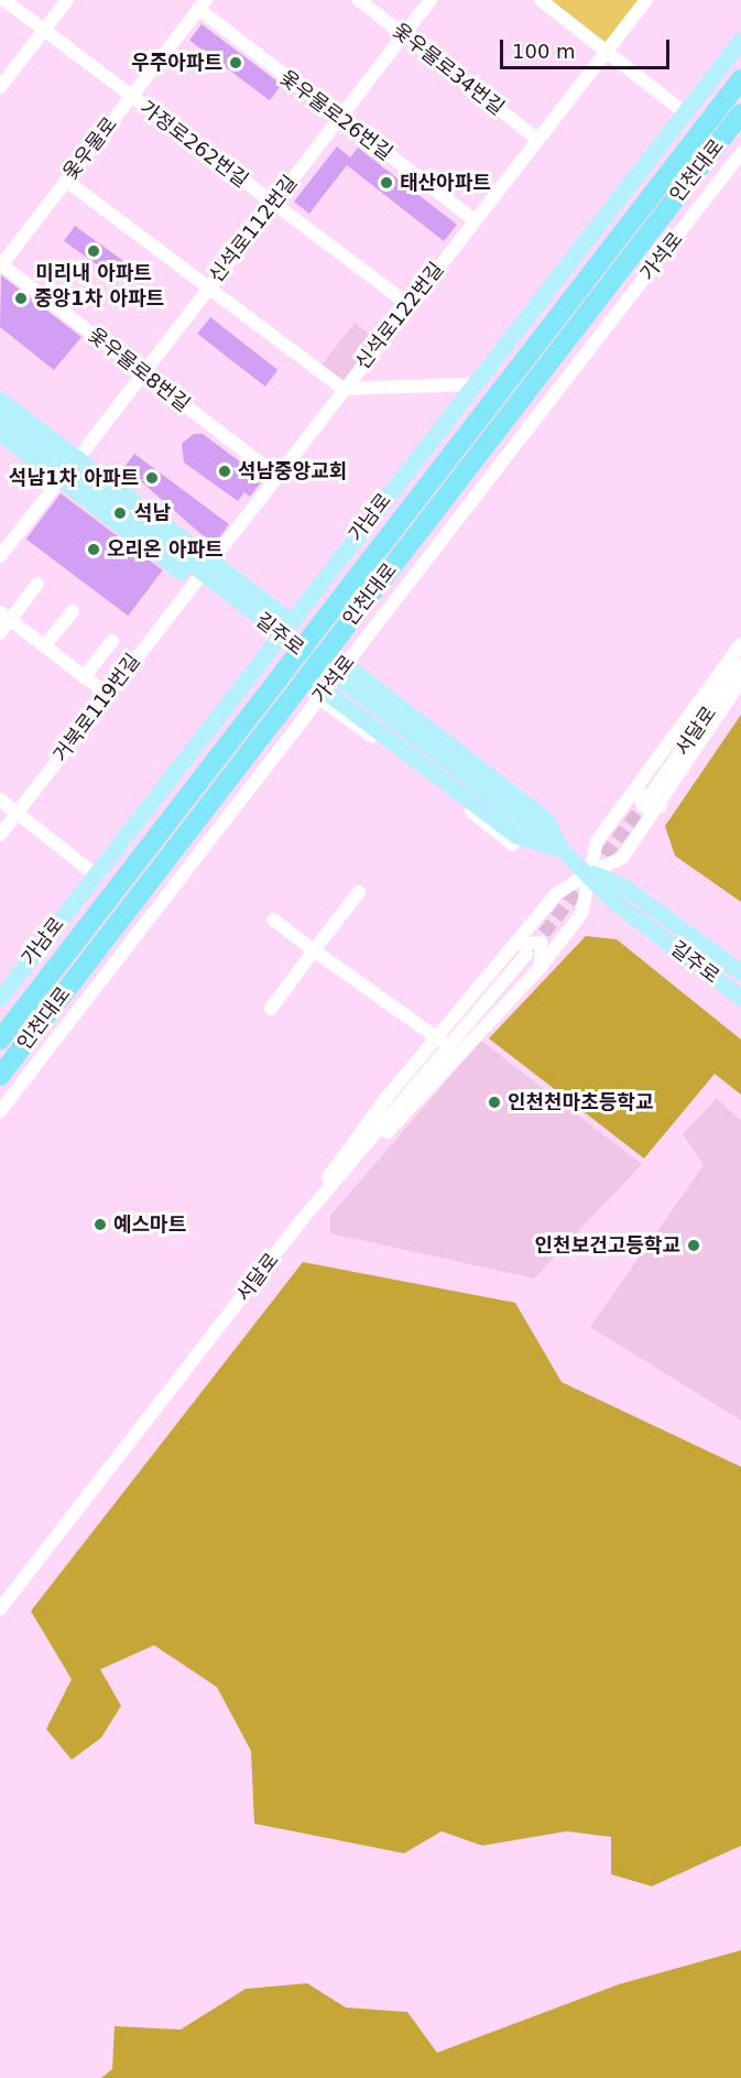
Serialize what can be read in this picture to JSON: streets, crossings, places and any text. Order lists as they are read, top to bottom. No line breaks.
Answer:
{"streets":{"highway":["인천대로"],"main road":["가남로","길주로"],"street":["옻우물로34번길","옻우물로26번길","가정로262번길","옻우물로","신석로112번길","가석로","신석로122번길","옻우물로8번길","거북로119번길","서달로"]},"crossings":[["옻우물로34번길","신석로112번길"],["옻우물로34번길","신석로122번길"],["옻우물로26번길","옻우물로"],["옻우물로26번길","신석로112번길"],["옻우물로26번길","신석로122번길"],["가정로262번길","옻우물로"],["가정로262번길","신석로112번길"],["가정로262번길","신석로122번길"],["옻우물로","옻우물로8번길"],["신석로112번길","옻우물로8번길"],["가석로","길주로"],["신석로122번길","옻우물로8번길"],["신석로122번길","거북로119번길"]],"places":["우주아파트","태산아파트","미리내 아파트","중앙1차 아파트","석남중앙교회","석남1차 아파트","석남","오리온 아파트","인천천마초등학교","예스마트","인천보건고등학교"],"scale_bar":"100 m"}
